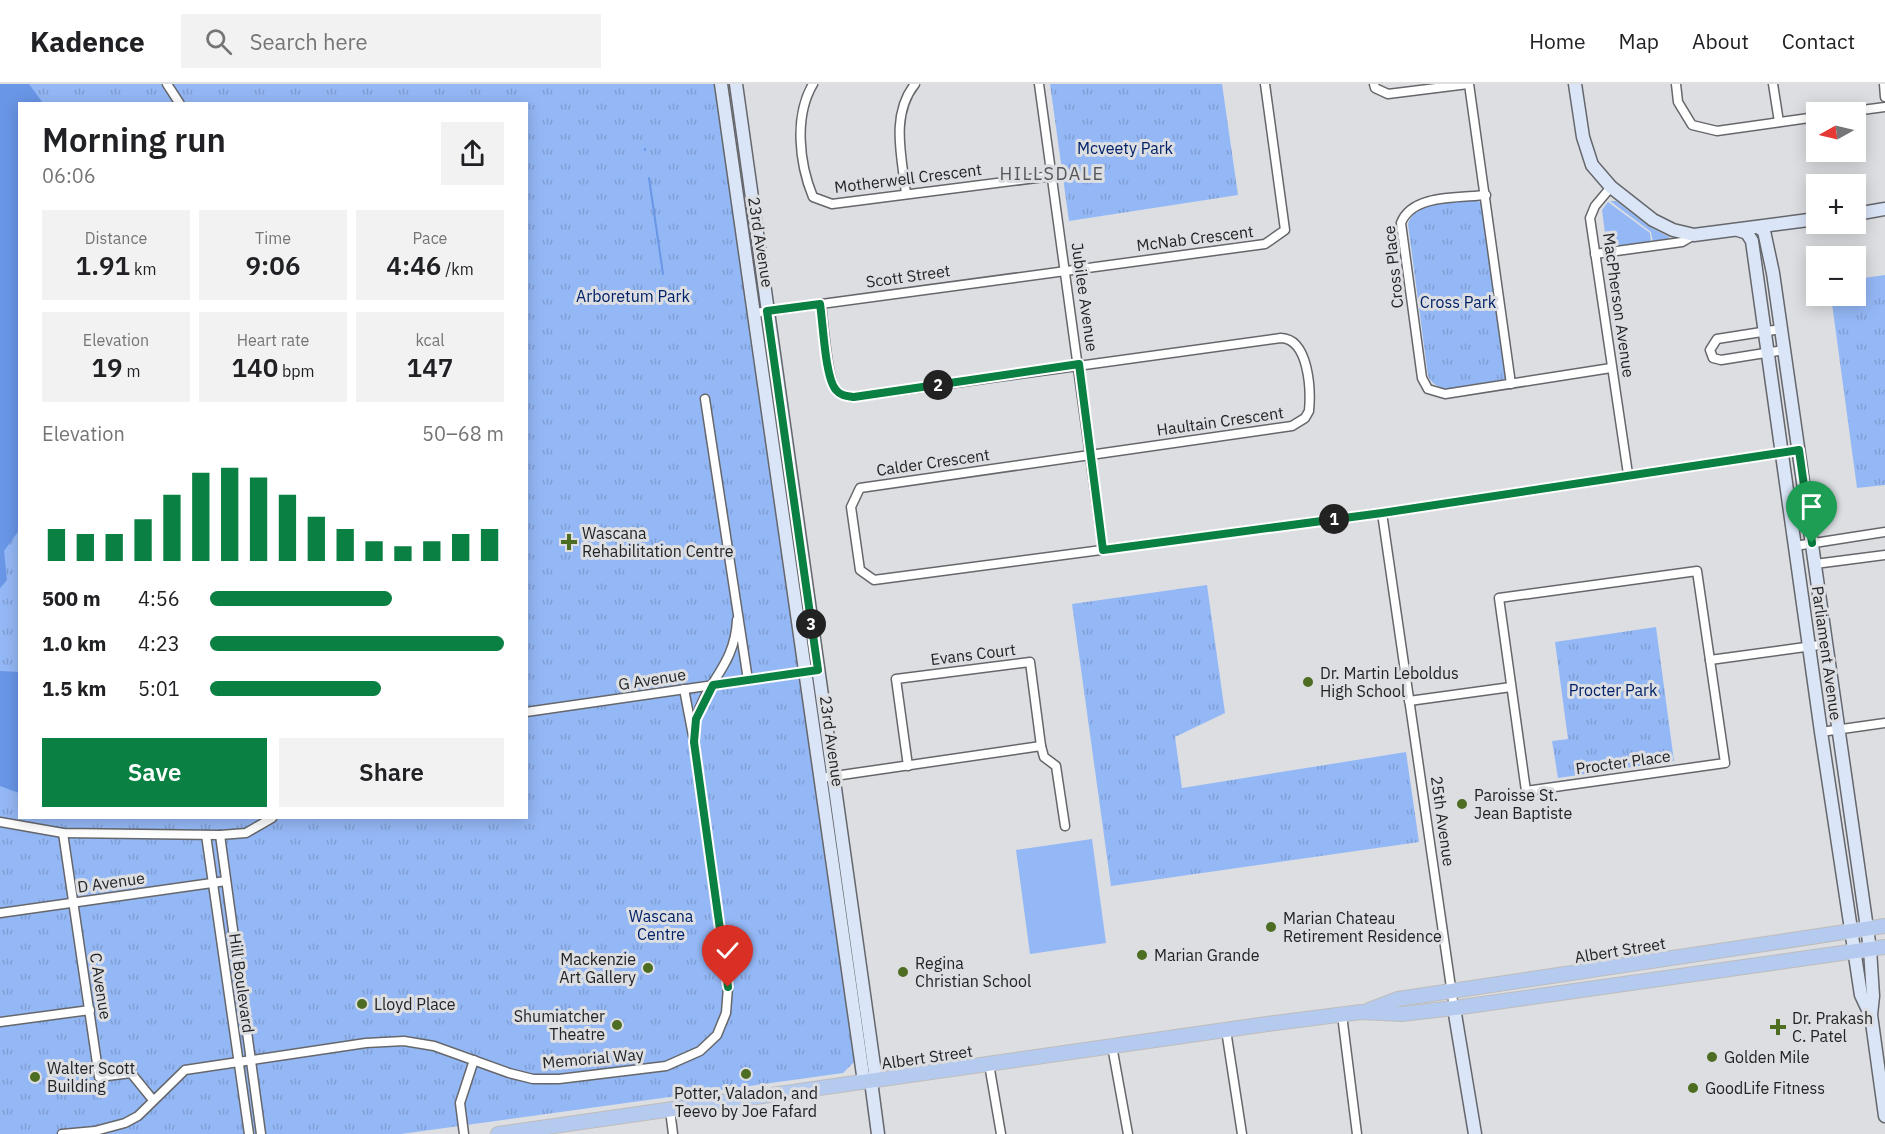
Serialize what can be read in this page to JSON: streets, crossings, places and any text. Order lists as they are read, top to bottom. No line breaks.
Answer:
{"streets":{"main road":["Albert Street"],"street":["Motherwell Crescent","McNab Crescent","23rd Avenue","Cross Place","Scott Street","Jubilee Avenue","MacPherson Avenue","Haultain Crescent","Calder Crescent","Parliament Avenue","Evans Court","G Avenue","Procter Place","25th Avenue","D Avenue","Hill Boulevard","C Avenue","Memorial Way"]},"crossings":[["Motherwell Crescent","Jubilee Avenue"],["McNab Crescent","Scott Street"],["McNab Crescent","Jubilee Avenue"],["23rd Avenue","Scott Street"],["23rd Avenue","G Avenue"],["23rd Avenue","Albert Street"],["Cross Place","MacPherson Avenue"],["Scott Street","Jubilee Avenue"],["Jubilee Avenue","Haultain Crescent"],["Jubilee Avenue","Calder Crescent"],["Haultain Crescent","Calder Crescent"],["Parliament Avenue","Albert Street"],["G Avenue","Memorial Way"],["25th Avenue","Albert Street"],["D Avenue","Hill Boulevard"],["D Avenue","C Avenue"],["Hill Boulevard","Memorial Way"],["C Avenue","Memorial Way"]],"districts":["HILLSDALE"],"parks":["Mcveety Park","Arboretum Park","Cross Park","Procter Park","Wascana Centre"],"places":{"health":["Wascana Rehabilitation Centre","Dr. Prakash C. Patel"],"other":["Dr. Martin Leboldus High School","Paroisse St. Jean Baptiste","Marian Chateau Retirement Residence","Marian Grande","Mackenzie Art Gallery","Regina Christian School","Lloyd Place","Shumiatcher Theatre","Golden Mile","Potter, Valadon, and Teevo by Joe Fafard","Walter Scott Building","GoodLife Fitness"]},"north":"left","page":{"header":"Kadence","search":"Search here","nav":["Home","Map","About","Contact"],"map_buttons":["+","−"],"heading":["Morning run","06:06"],"stats":[["Distance","1.91 km"],["Time","9:06"],["Pace","4:46 /km"],["Elevation","19 m"],["Heart rate","140 bpm"],["kcal","147"]],"pins":["2","1","3"],"chart":["Elevation","50–68 m"],"list":[{"name":"500 m","note":"4:56"},{"name":"1.0 km","note":"4:23"},{"name":"1.5 km","note":"5:01"}],"buttons":["Save","Share"]}}
